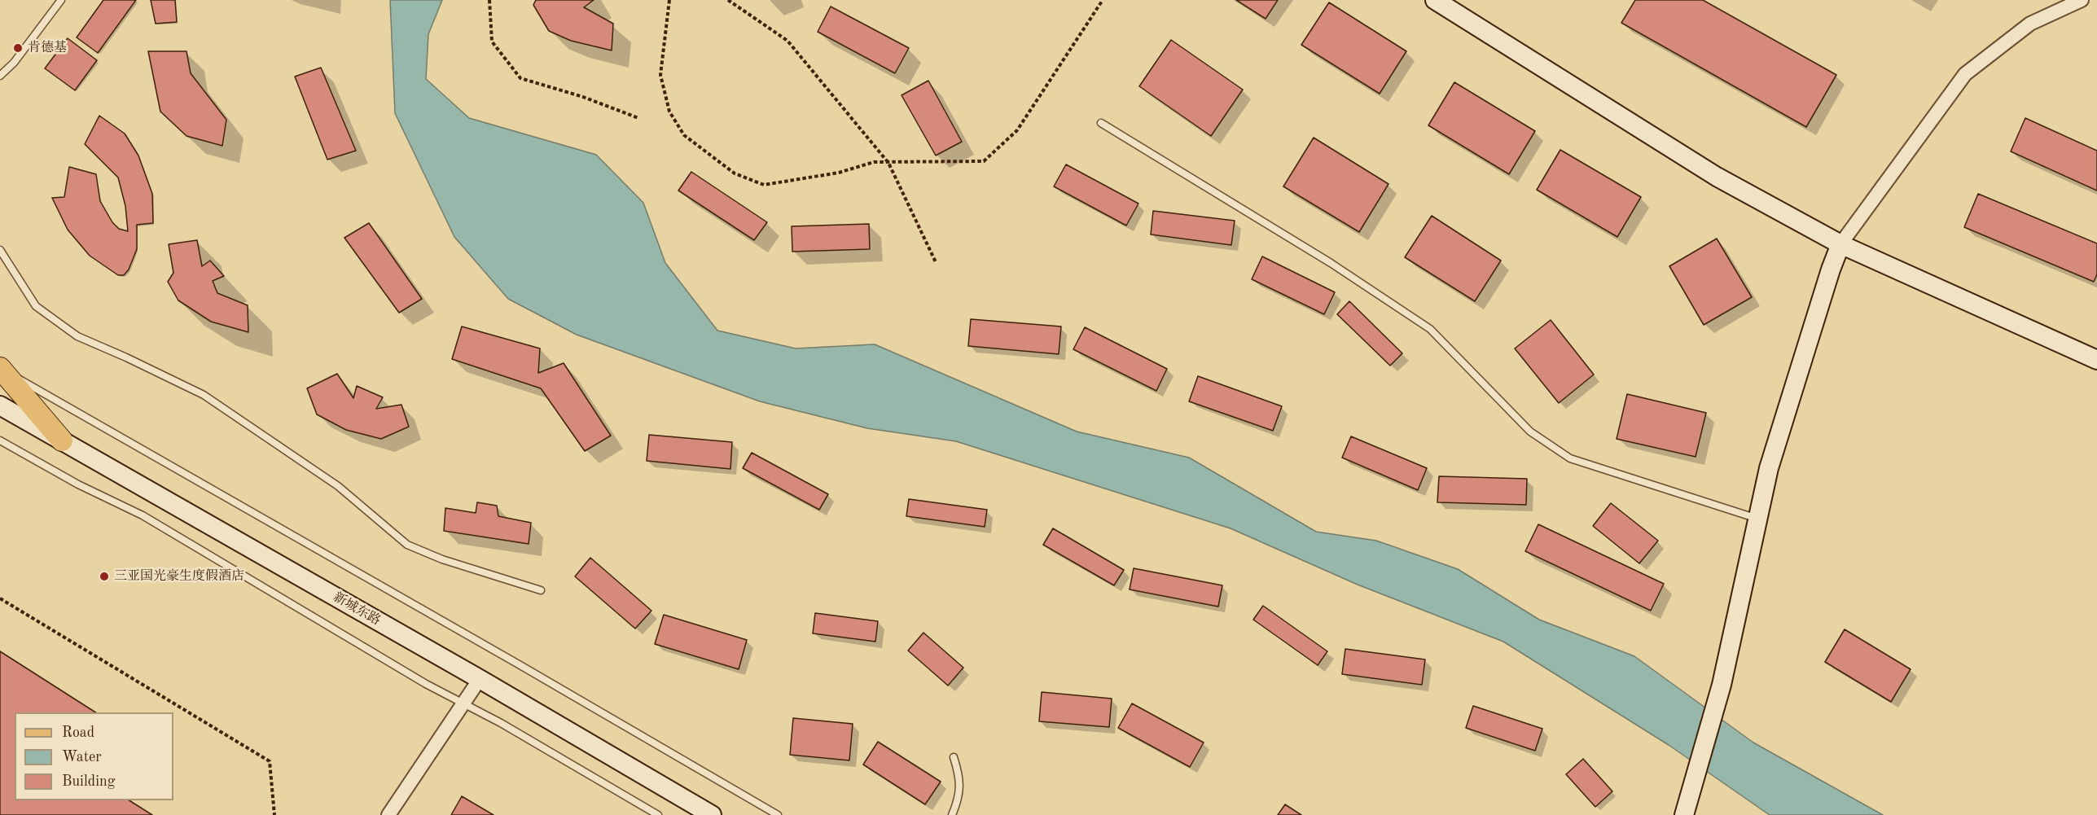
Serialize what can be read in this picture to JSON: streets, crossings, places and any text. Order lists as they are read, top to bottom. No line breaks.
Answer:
{"streets":{"street":["新城东路"]},"places":["肯德基","三亚国光豪生度假酒店"],"legend":["Road","Water","Building"]}
